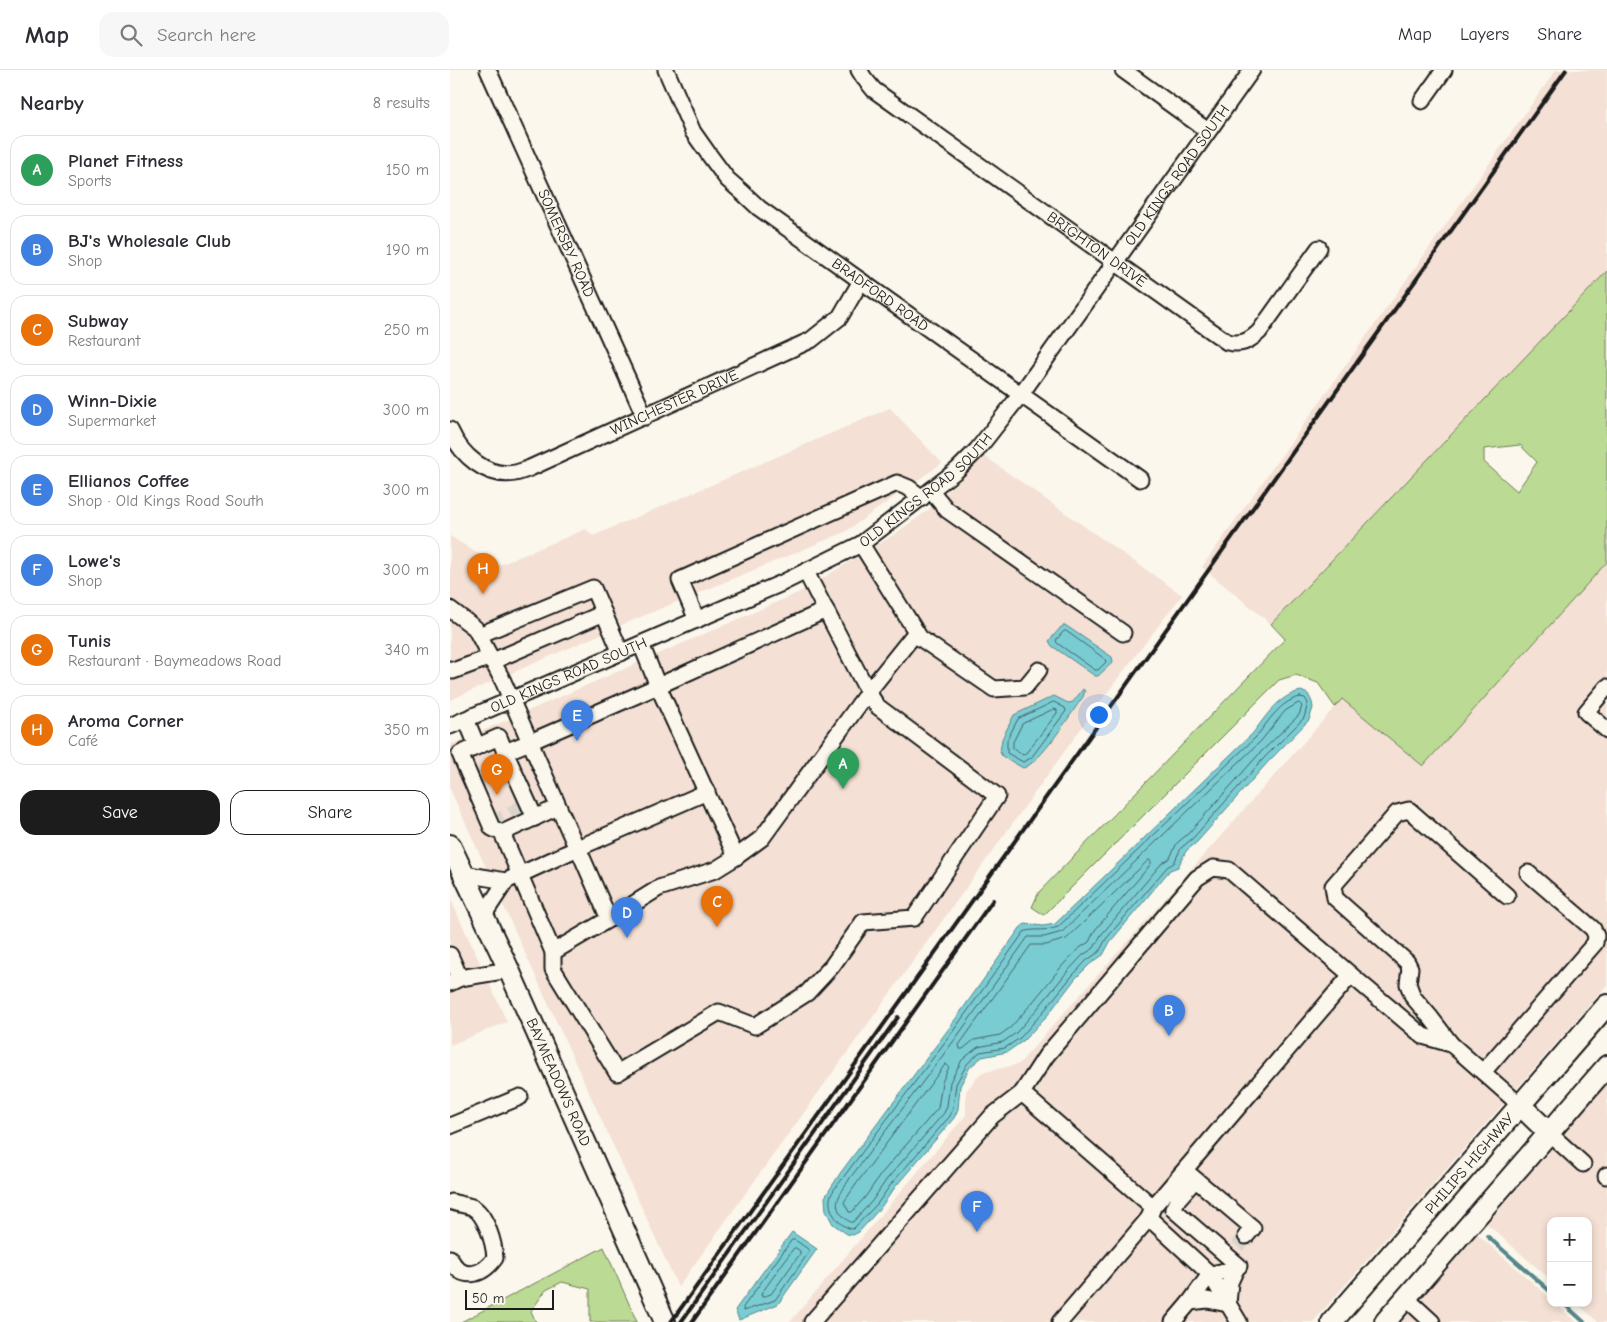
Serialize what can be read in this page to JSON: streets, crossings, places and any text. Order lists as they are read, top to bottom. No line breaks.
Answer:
{"streets":{"main road":["BAYMEADOWS ROAD","PHILIPS HIGHWAY"],"street":["OLD KINGS ROAD SOUTH","SOMERSBY ROAD","BRIGHTON DRIVE","BRADFORD ROAD","WINCHESTER DRIVE"]},"crossings":[["OLD KINGS ROAD SOUTH","BRIGHTON DRIVE"],["OLD KINGS ROAD SOUTH","BRADFORD ROAD"],["SOMERSBY ROAD","WINCHESTER DRIVE"],["BRADFORD ROAD","WINCHESTER DRIVE"]],"scale_bar":"50 m","page":{"header":"Map","search":"Search here","nav":["Map","Layers","Share"],"heading":["Nearby","8 results"],"list":[{"mark":"A","name":"Planet Fitness","note":"Sports","value":"150 m"},{"mark":"B","name":"BJ's Wholesale Club","note":"Shop","value":"190 m"},{"mark":"C","name":"Subway","note":"Restaurant","value":"250 m"},{"mark":"D","name":"Winn-Dixie","note":"Supermarket","value":"300 m"},{"mark":"E","name":"Ellianos Coffee","note":"Shop · Old Kings Road South","value":"300 m"},{"mark":"F","name":"Lowe's","note":"Shop","value":"300 m"},{"mark":"G","name":"Tunis","note":"Restaurant · Baymeadows Road","value":"340 m"},{"mark":"H","name":"Aroma Corner","note":"Café","value":"350 m"}],"pins":["H","E","A","G","C","D","B","F"],"buttons":["Save","Share"],"map_buttons":["+","−"],"scale":"50 m"}}
